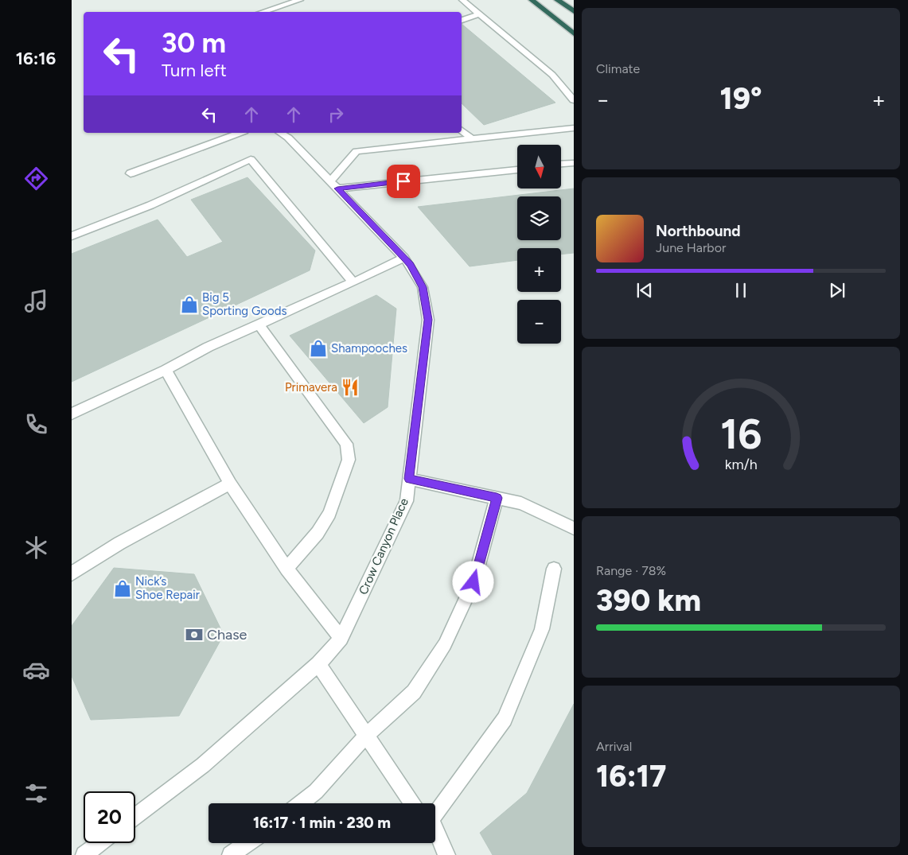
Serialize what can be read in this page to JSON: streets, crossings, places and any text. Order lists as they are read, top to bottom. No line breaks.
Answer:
{"streets":{"street":["Crow Canyon Place"]},"places":{"shop":["Big 5 Sporting Goods","Shampooches","Nick’s Shoe Repair"],"restaurant":["Primavera"],"bank":["Chase"]},"north":"bottom","page":{"tabs":"16:16","tile":["Climate",["Range · 78%","390 km"],["Arrival","16:17"]],"turn":["30 m","Turn left"],"heat":["−","19°","+"],"map_buttons":["+","−"],"song":["Northbound","June Harbor"],"limit":"20","trip":"16:17 · 1 min · 230 m","gauge":["16","km/h"]}}
